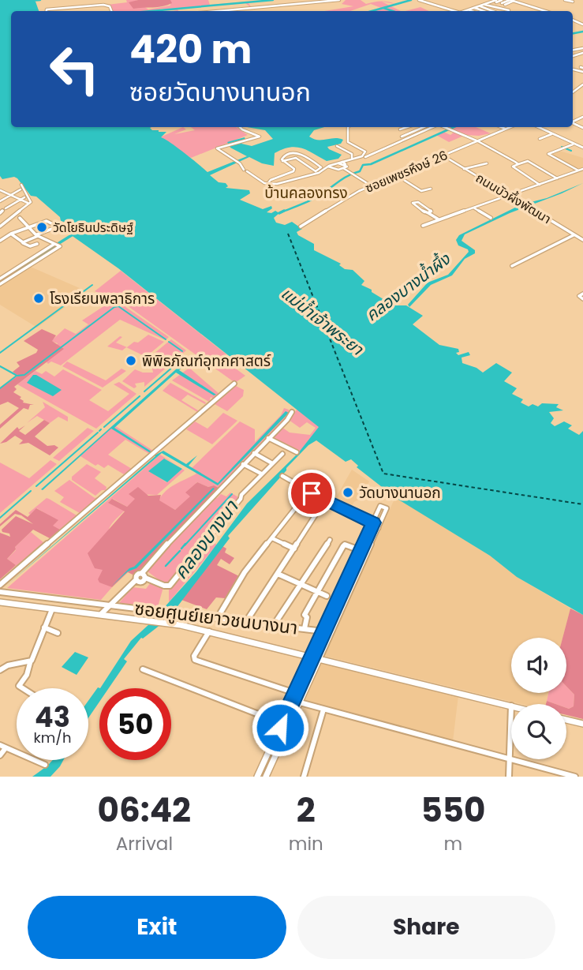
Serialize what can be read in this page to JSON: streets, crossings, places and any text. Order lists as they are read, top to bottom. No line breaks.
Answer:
{"streets":{"street":["ซอยเพชรหึงษ์ 26","ถนนบัวผึ้งพัฒนา","ซอยศูนย์เยาวชนบางนา"]},"crossings":[["ซอยเพชรหึงษ์ 26","ถนนบัวผึ้งพัฒนา"]],"districts":["บ้านคลองทรง"],"water":["คลองบางน้ำผึ้ง","แม่น้ำเจ้าพระยา","คลองบางนา"],"places":["วัดโยธินประดิษฐ์","โรงเรียนพลาธิการ","พิพิธภัณฑ์อุทกศาสตร์","วัดบางนานอก"],"page":{"turn":["420 m","ซอยวัดบางนานอก"],"speed":"43 km/h","limit":"50","eta":["06:42","Arrival","2","min","550","m"],"buttons":["Exit","Share"]}}
